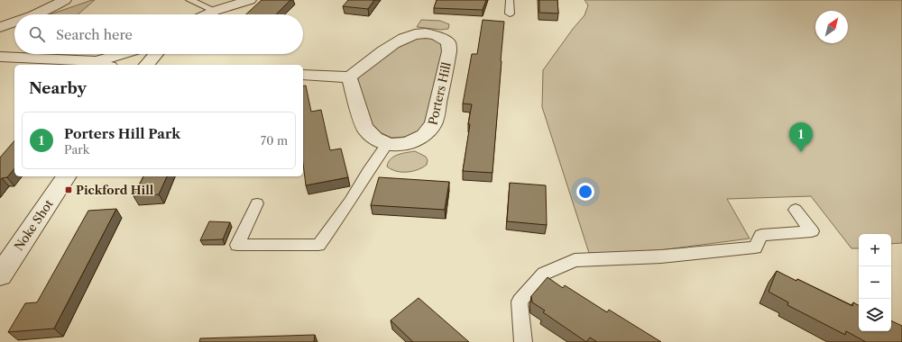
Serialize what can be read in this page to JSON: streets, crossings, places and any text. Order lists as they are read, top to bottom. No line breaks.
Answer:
{"streets":{"street":["Porters Hill","Noke Shot"]},"places":{"transit":["Pickford Hill"]},"north":"top right","page":{"search":"Search here","heading":"Nearby","list":[{"mark":"1","name":"Porters Hill Park","note":"Park","value":"70 m"}],"pins":"1","map_buttons":["+","−"]}}
